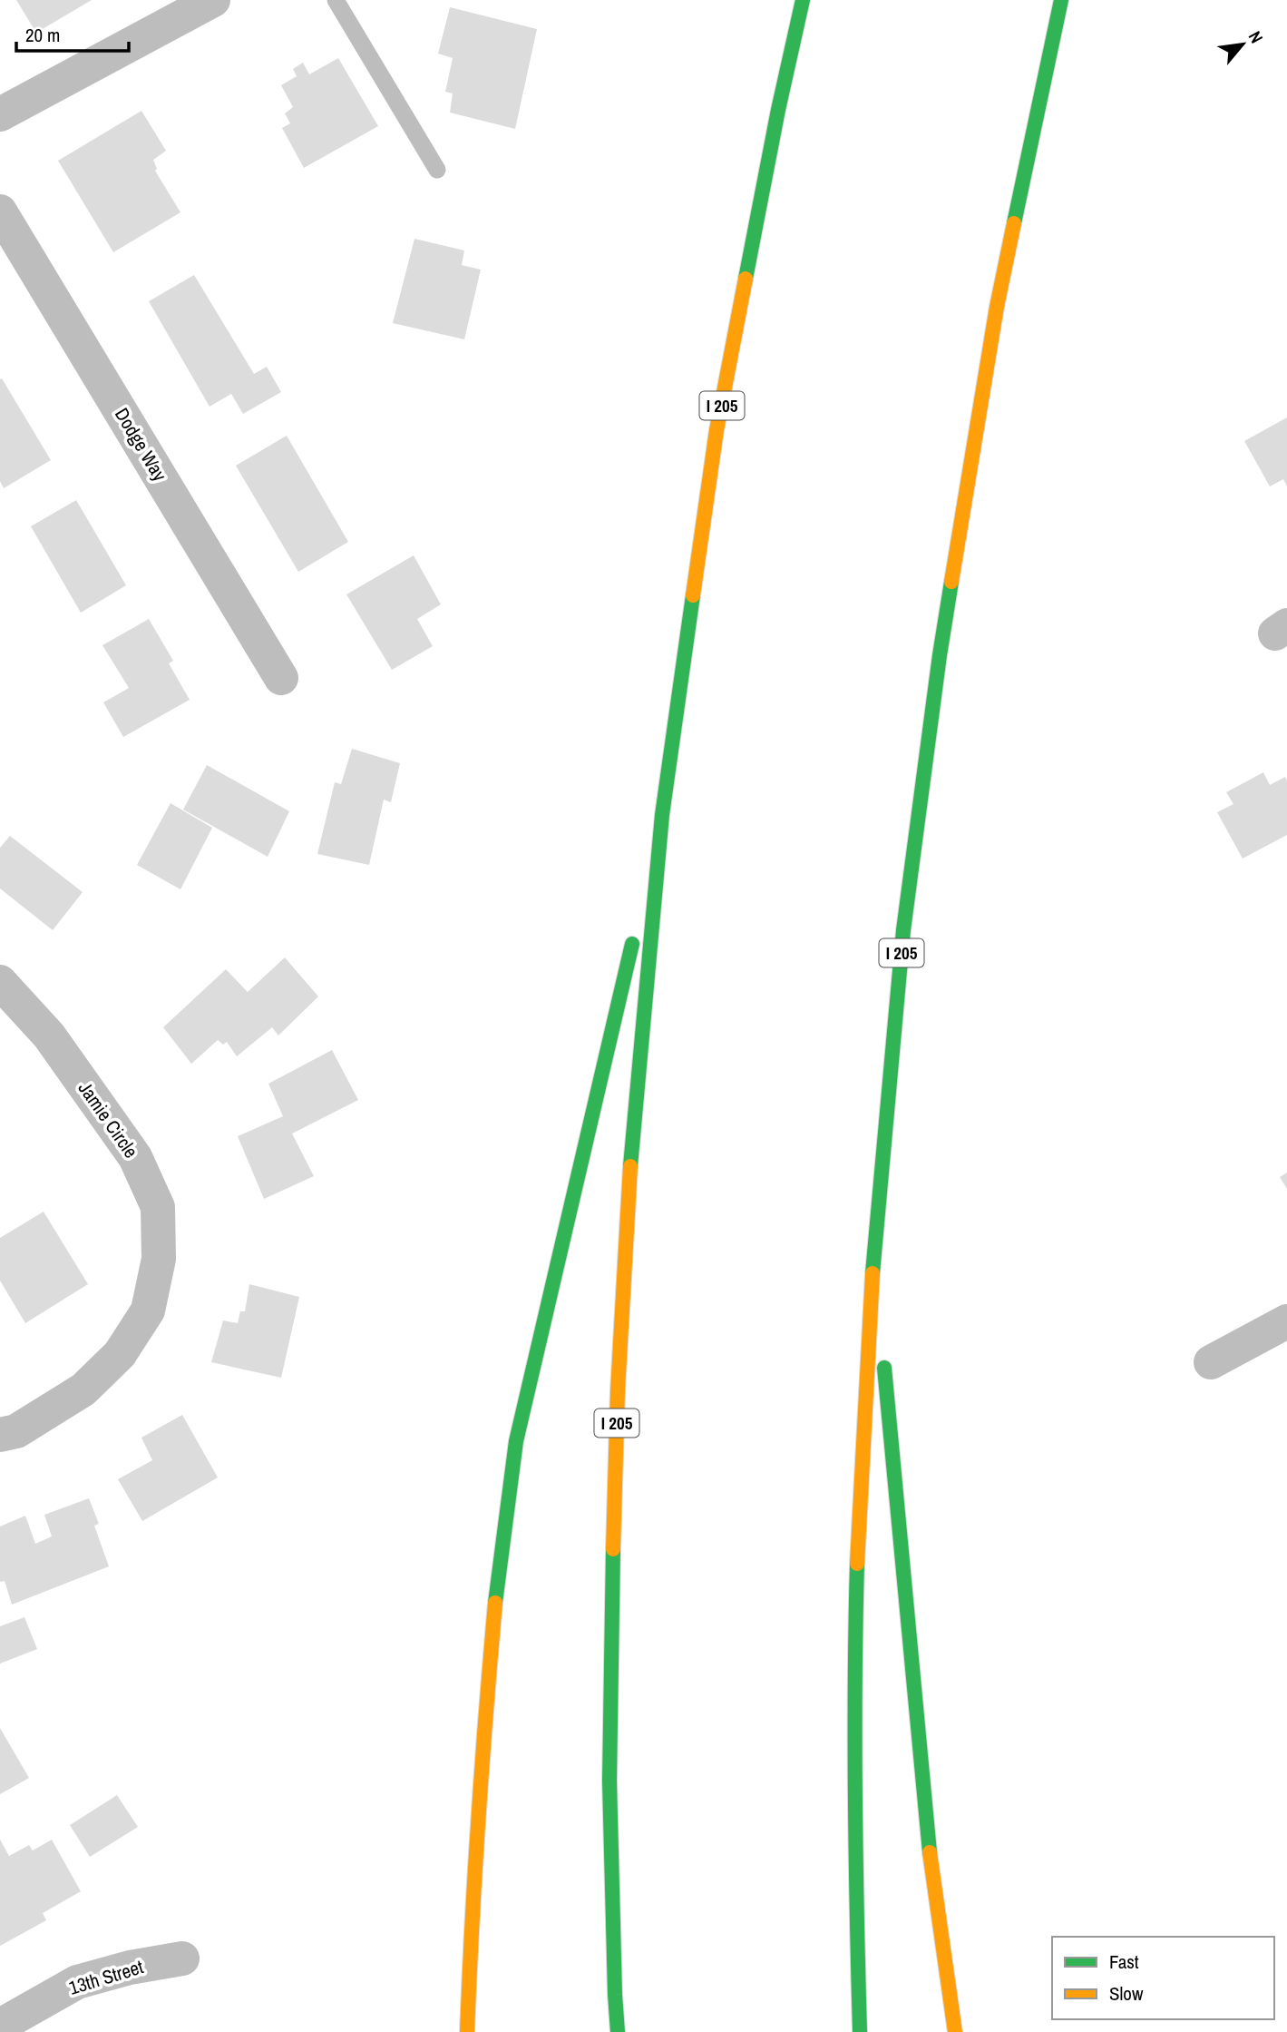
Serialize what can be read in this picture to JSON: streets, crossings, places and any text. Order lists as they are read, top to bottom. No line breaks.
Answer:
{"streets":{"highway":["I 205"],"street":["Dodge Way","Jamie Circle","13th Street"]},"legend":["Fast","Slow"],"scale_bar":"20 m","north":"top right"}
